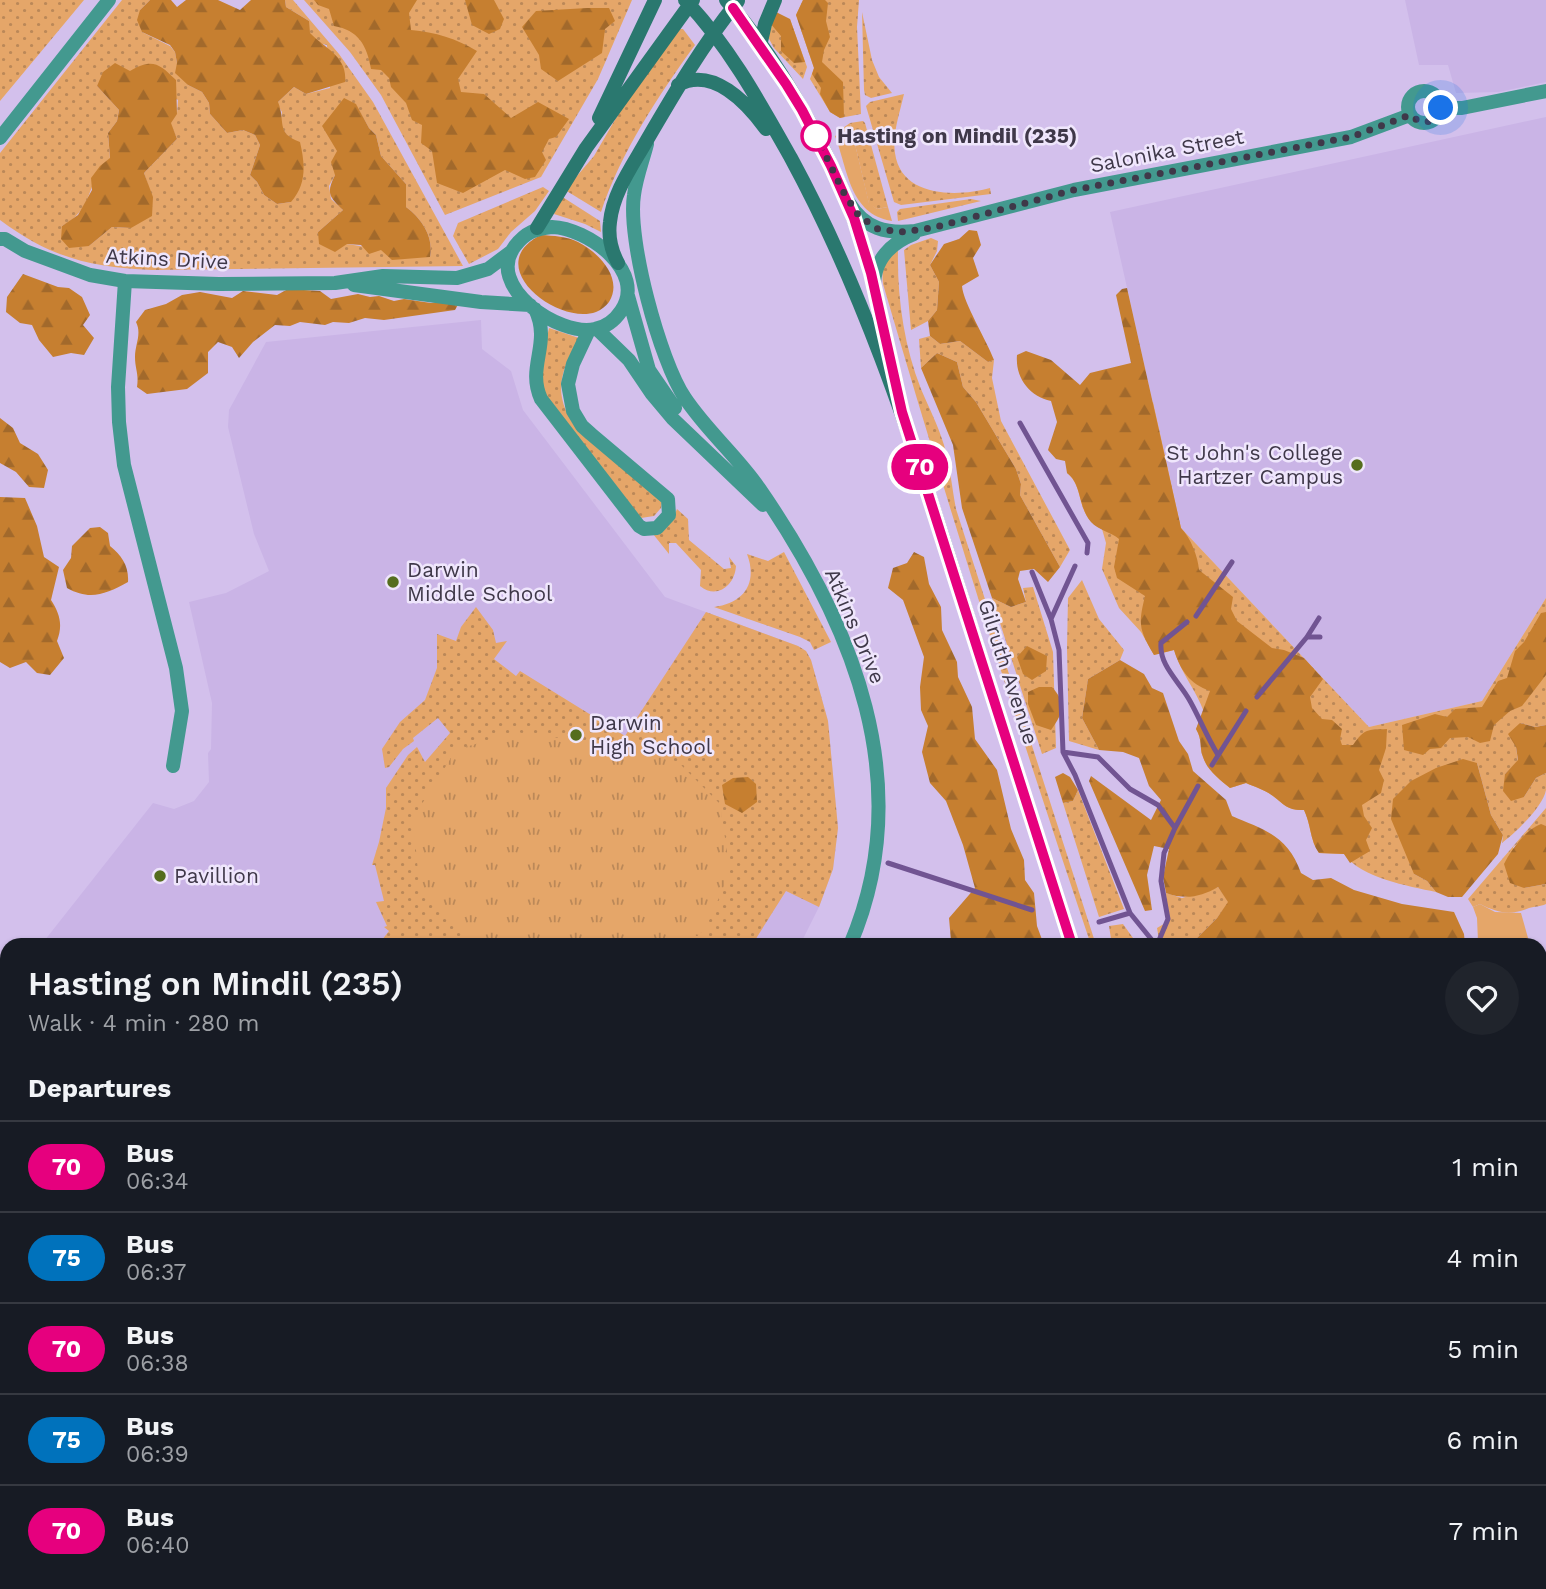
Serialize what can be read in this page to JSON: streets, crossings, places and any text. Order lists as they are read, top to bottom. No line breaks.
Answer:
{"streets":{"street":["Salonika Street","Atkins Drive","Gilruth Avenue"]},"crossings":[["Salonika Street","Gilruth Avenue"]],"places":["Hasting on Mindil (235)","St John's College Hartzer Campus","Darwin Middle School","Darwin High School","Pavillion"],"lines":["bus line 70"],"page":{"on_map":"70","heading":[["Hasting on Mindil (235)","Walk · 4 min · 280 m"],"Departures"],"list":[{"mark":"70","name":"Bus","note":"06:34","value":"1 min"},{"mark":"75","name":"Bus","note":"06:37","value":"4 min"},{"mark":"70","name":"Bus","note":"06:38","value":"5 min"},{"mark":"75","name":"Bus","note":"06:39","value":"6 min"},{"mark":"70","name":"Bus","note":"06:40","value":"7 min"}]}}
